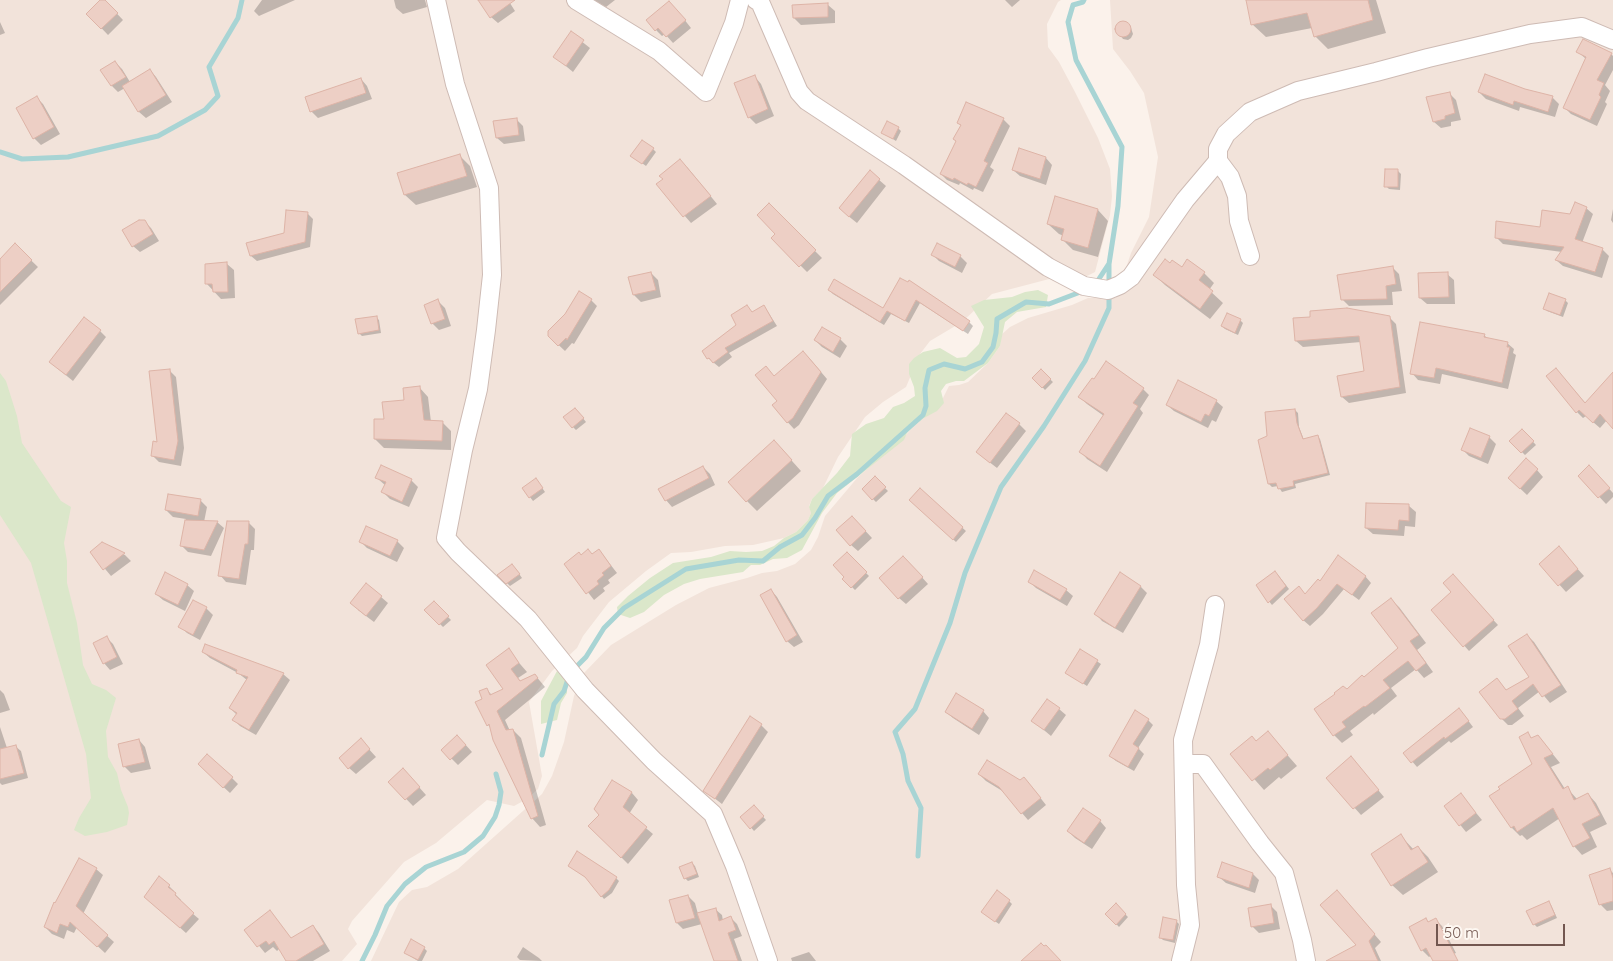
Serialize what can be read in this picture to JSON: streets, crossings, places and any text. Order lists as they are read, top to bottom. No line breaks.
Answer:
{"scale_bar":"50 m"}
